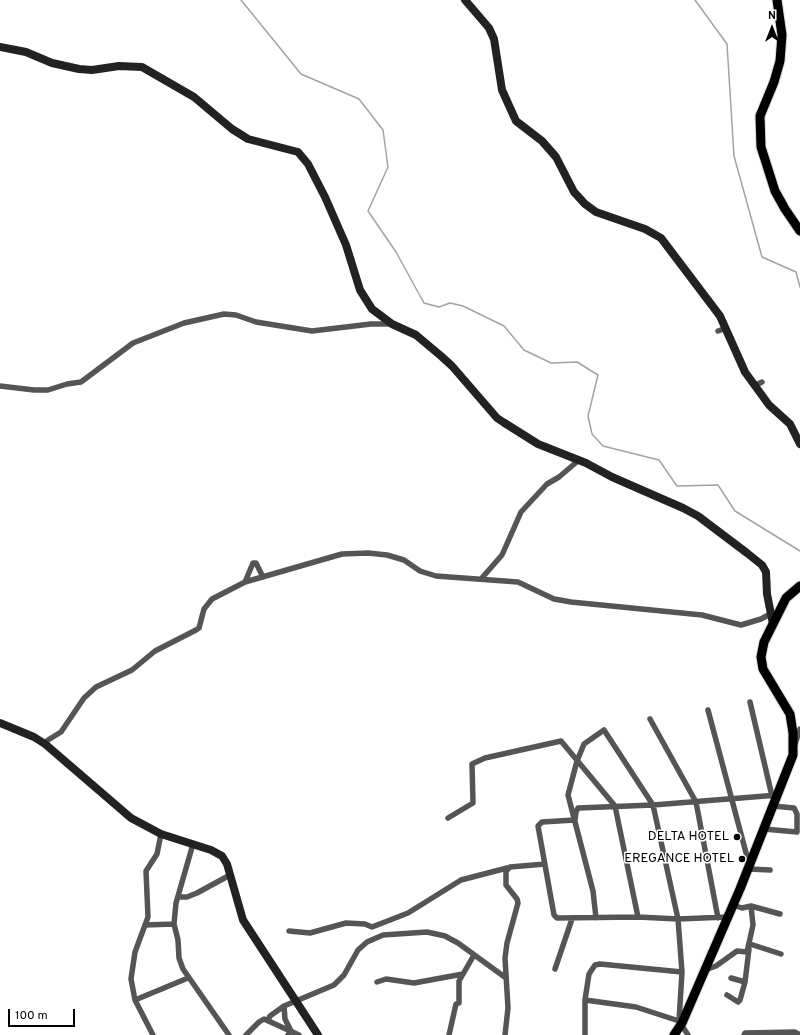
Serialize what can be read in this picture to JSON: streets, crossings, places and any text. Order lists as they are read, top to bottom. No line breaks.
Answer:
{"places":["DELTA HOTEL","EREGANCE HOTEL"],"scale_bar":"100 m","north":"top"}
